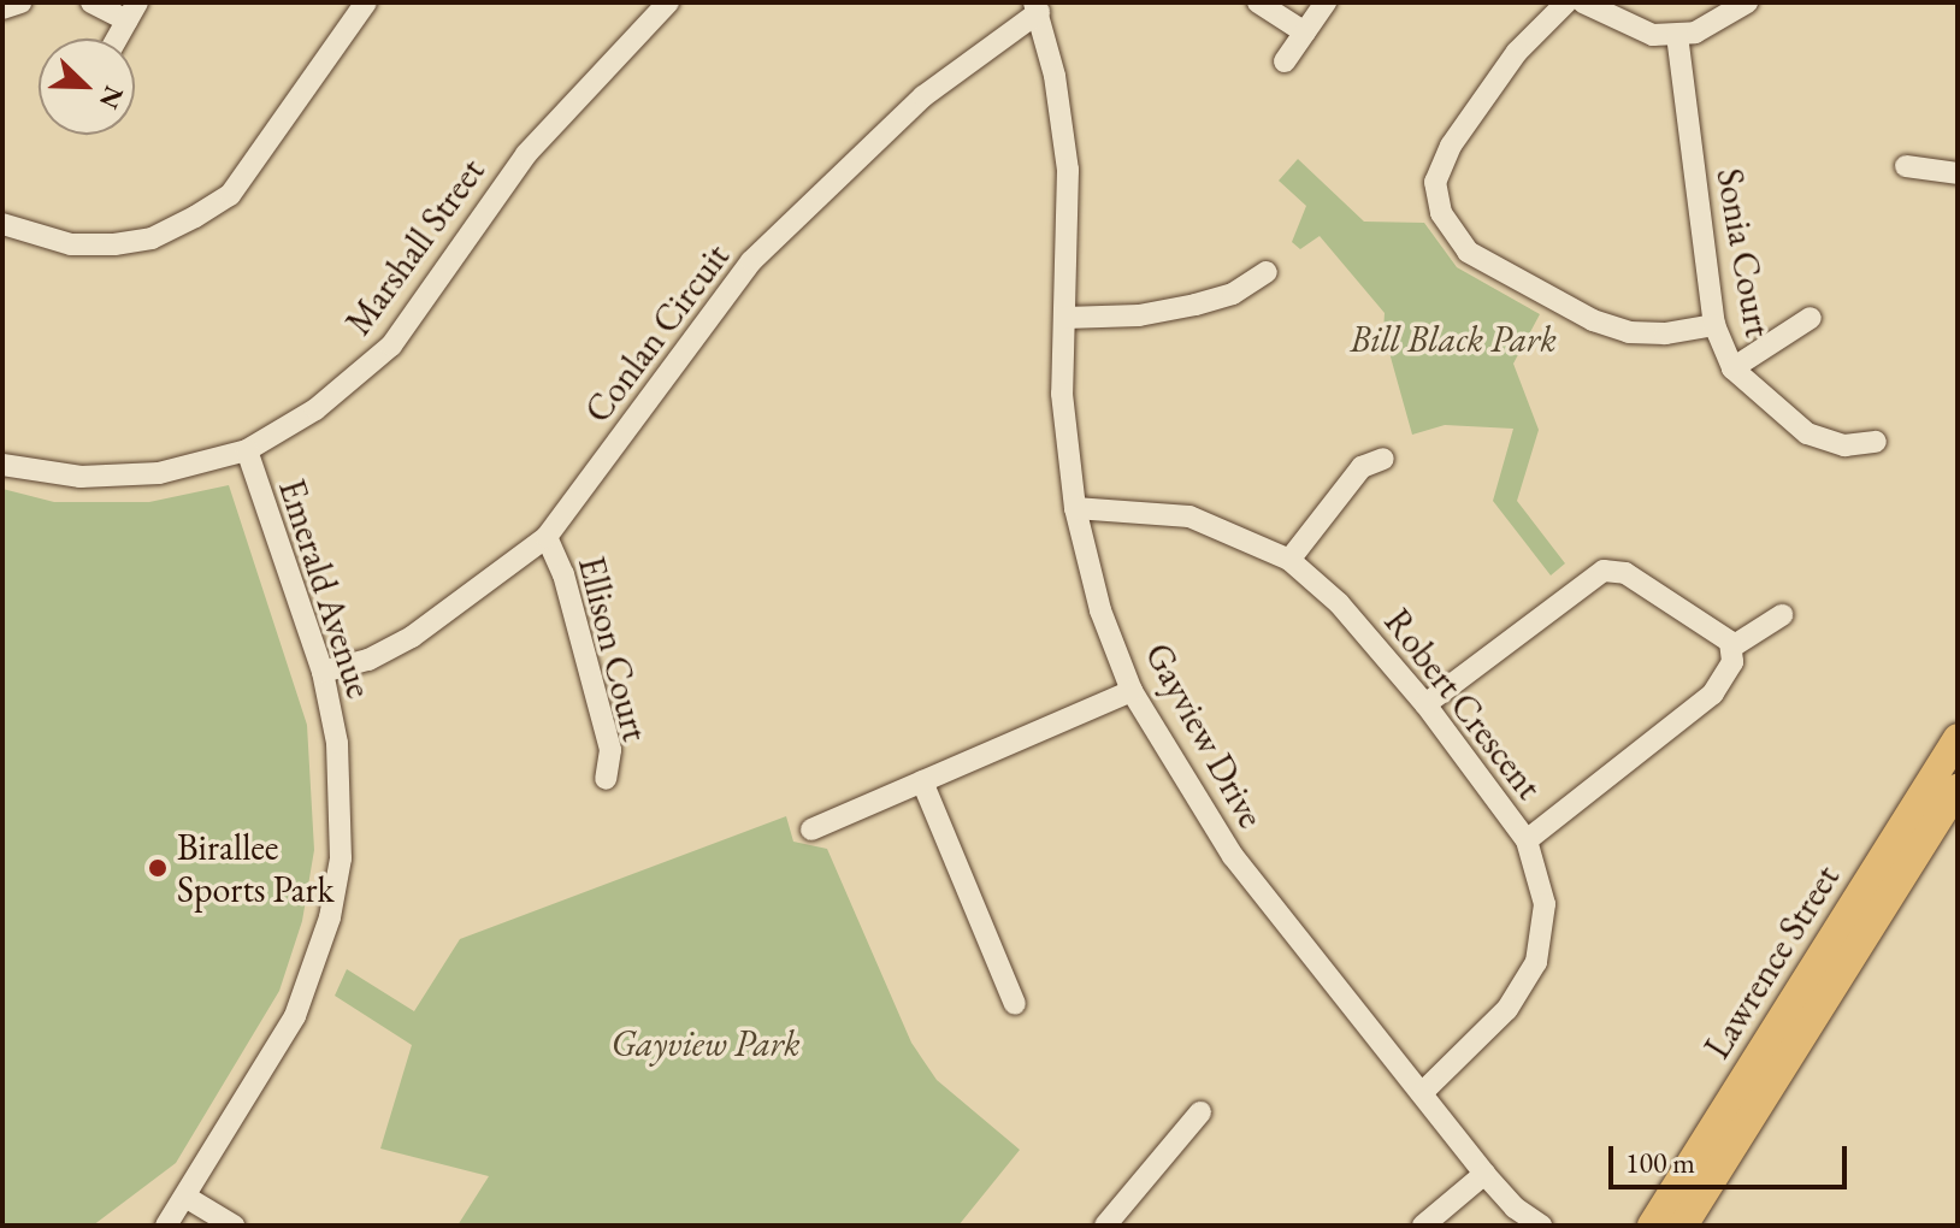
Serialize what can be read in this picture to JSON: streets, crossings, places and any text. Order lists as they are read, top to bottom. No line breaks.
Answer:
{"streets":{"main road":["Lawrence Street"],"street":["Marshall Street","Sonia Court","Conlan Circuit","Emerald Avenue","Ellison Court","Robert Crescent","Gayview Drive"]},"crossings":[["Marshall Street","Emerald Avenue"],["Conlan Circuit","Emerald Avenue"],["Conlan Circuit","Ellison Court"],["Conlan Circuit","Gayview Drive"],["Robert Crescent","Gayview Drive"]],"parks":["Bill Black Park","Gayview Park"],"places":["Birallee Sports Park"],"scale_bar":"100 m","north":"bottom right"}
